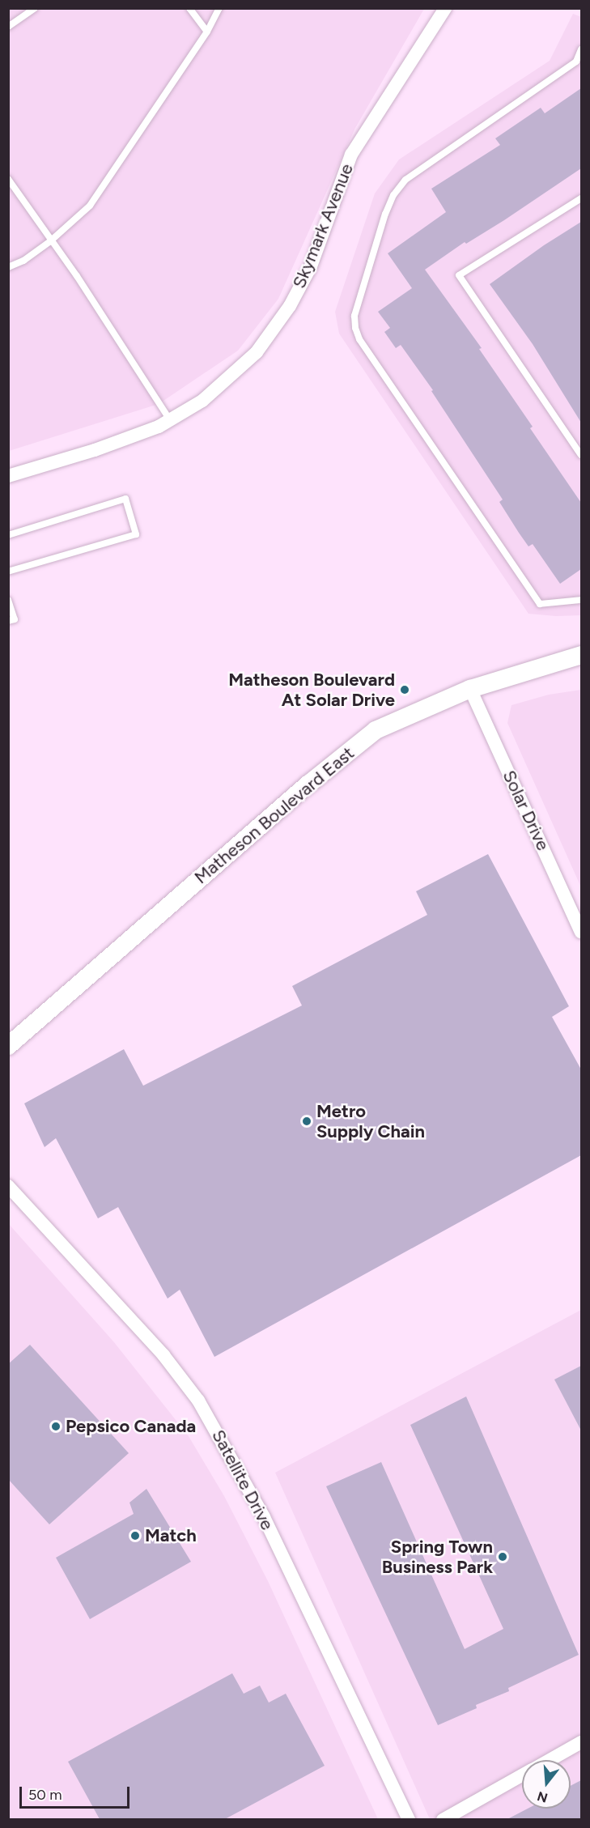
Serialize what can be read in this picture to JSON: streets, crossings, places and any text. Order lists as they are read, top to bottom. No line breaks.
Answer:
{"streets":{"street":["Skymark Avenue","Solar Drive","Matheson Boulevard East","Satellite Drive"]},"crossings":[["Solar Drive","Matheson Boulevard East"]],"places":["Matheson Boulevard At Solar Drive","Metro Supply Chain","Pepsico Canada","Match","Spring Town Business Park"],"scale_bar":"50 m","north":"bottom"}
